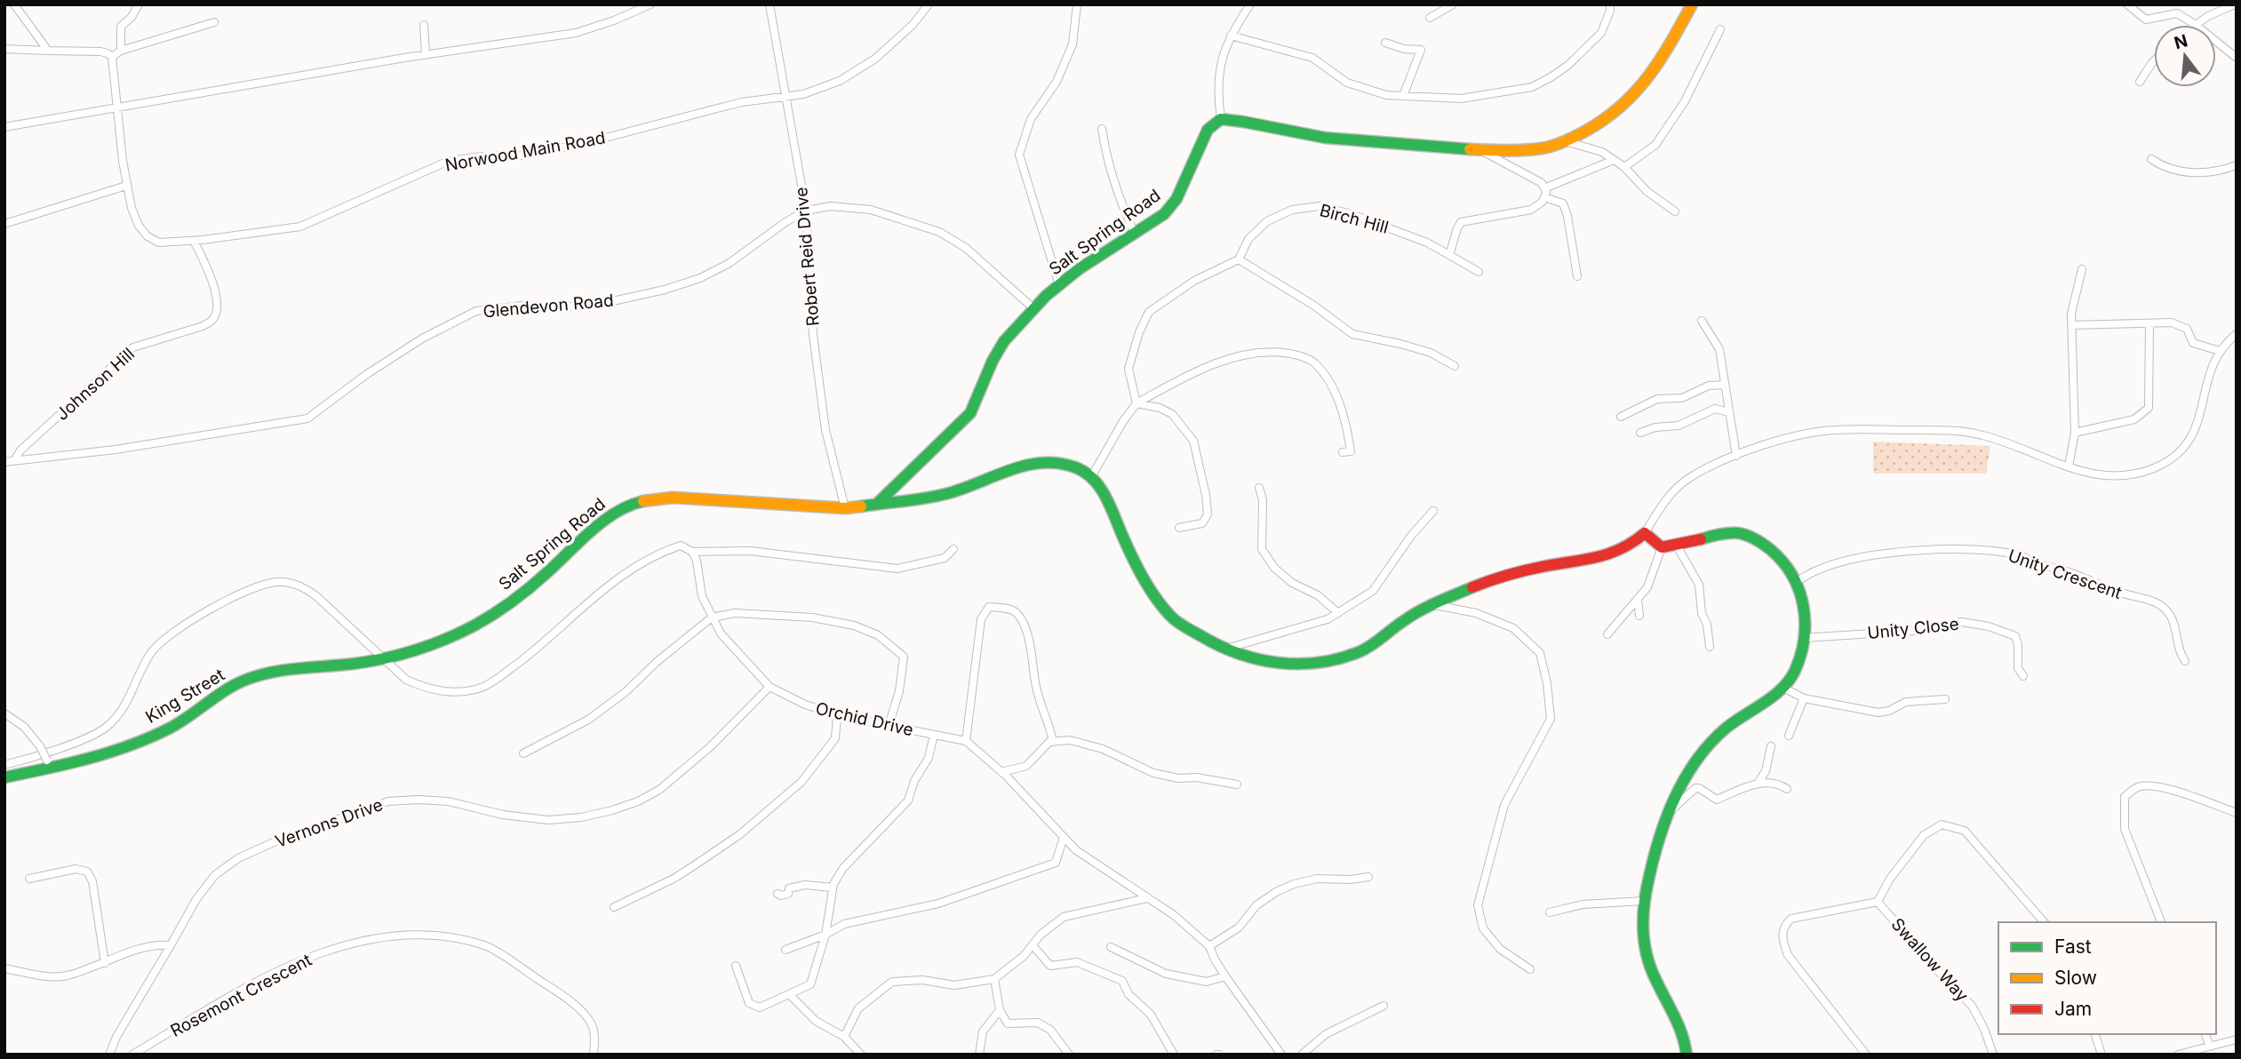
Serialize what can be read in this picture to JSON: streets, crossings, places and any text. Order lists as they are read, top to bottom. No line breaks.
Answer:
{"streets":{"street":["Norwood Main Road","Birch Hill","Salt Spring Road","Robert Reid Drive","Glendevon Road","Johnson Hill","Unity Crescent","Unity Close","King Street","Orchid Drive","Vernons Drive","Swallow Way","Rosemont Crescent"]},"crossings":[["Norwood Main Road","Robert Reid Drive"],["Norwood Main Road","Johnson Hill"],["Salt Spring Road","Robert Reid Drive"],["Salt Spring Road","Glendevon Road"],["Salt Spring Road","King Street"],["Robert Reid Drive","Glendevon Road"],["Glendevon Road","Johnson Hill"],["Orchid Drive","Vernons Drive"]],"legend":["Fast","Slow","Jam"],"north":"top"}
